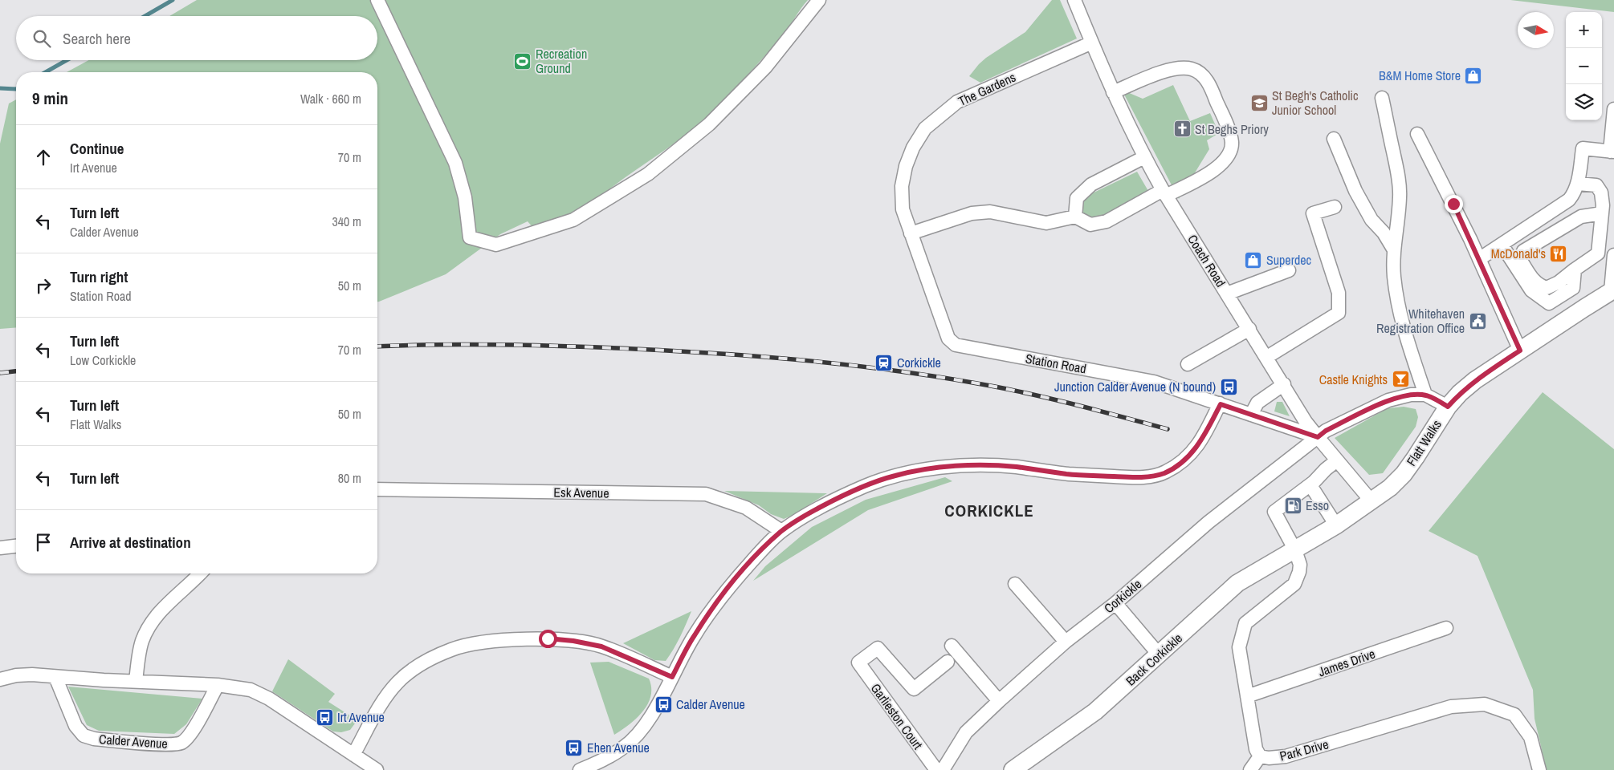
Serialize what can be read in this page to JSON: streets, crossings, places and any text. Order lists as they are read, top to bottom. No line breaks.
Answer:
{"streets":{"main road":["Flatt Walks","Back Corkickle"],"street":["The Gardens","Coach Road","Station Road","Esk Avenue","Corkickle","James Drive","Garlieston Court","Calder Avenue","Park Drive"]},"crossings":[["The Gardens","Coach Road"],["The Gardens","Station Road"],["Coach Road","Station Road"],["Coach Road","Flatt Walks"],["Coach Road","Corkickle"],["Station Road","Corkickle"],["Back Corkickle","Park Drive"],["James Drive","Park Drive"]],"districts":["CORKICKLE"],"places":{"sports":["Recreation Ground"],"shop":["B&M Home Store","Superdec"],"school or university":["St Begh's Catholic Junior School"],"church":["St Beghs Priory"],"restaurant":["McDonald's"],"public building":["Whitehaven Registration Office"],"station":["Corkickle"],"bar":["Castle Knights"],"bus stop":["Junction Calder Avenue (N bound)","Calder Avenue","Irt Avenue","Ehen Avenue"],"fuel station":["Esso"]},"north":"right","page":{"map_buttons":["+","−"],"search":"Search here","heading":["9 min","Walk · 660 m"],"list":[["Continue","Irt Avenue","70 m"],["Turn left","Calder Avenue","340 m"],["Turn right","Station Road","50 m"],["Turn left","Low Corkickle","70 m"],["Turn left","Flatt Walks","50 m"],["Turn left","80 m"],"Arrive at destination"]}}
